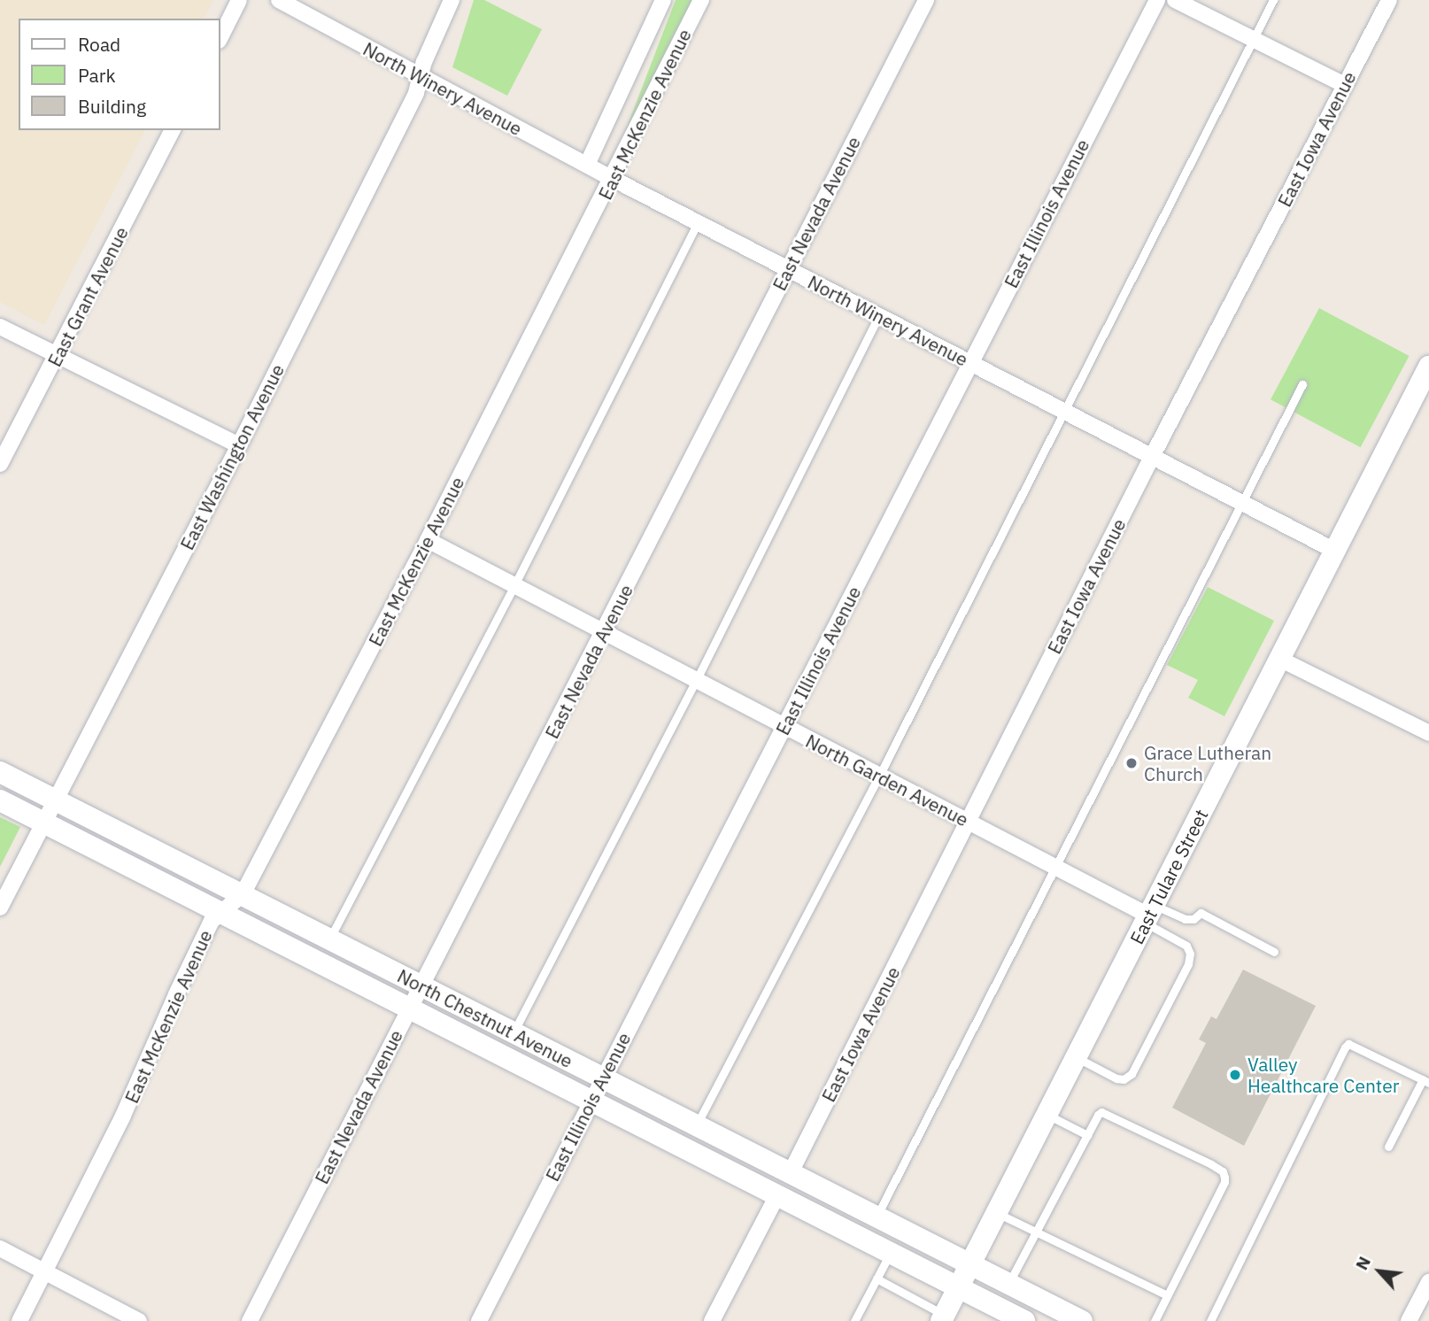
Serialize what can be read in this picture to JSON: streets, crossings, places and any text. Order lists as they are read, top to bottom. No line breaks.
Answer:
{"streets":{"main road":["East Tulare Street","North Chestnut Avenue"],"street":["North Winery Avenue","East McKenzie Avenue","East Iowa Avenue","East Nevada Avenue","East Illinois Avenue","East Grant Avenue","East Washington Avenue","North Garden Avenue"]},"crossings":[["North Winery Avenue","East McKenzie Avenue"],["North Winery Avenue","East Iowa Avenue"],["North Winery Avenue","East Nevada Avenue"],["North Winery Avenue","East Illinois Avenue"],["North Winery Avenue","East Washington Avenue"],["North Winery Avenue","East Tulare Street"],["East McKenzie Avenue","North Garden Avenue"],["East McKenzie Avenue","North Chestnut Avenue"],["East Iowa Avenue","North Garden Avenue"],["East Iowa Avenue","North Chestnut Avenue"],["East Nevada Avenue","North Garden Avenue"],["East Nevada Avenue","North Chestnut Avenue"],["East Illinois Avenue","North Garden Avenue"],["East Illinois Avenue","North Chestnut Avenue"],["East Washington Avenue","North Chestnut Avenue"],["North Garden Avenue","East Tulare Street"],["East Tulare Street","North Chestnut Avenue"]],"places":["Grace Lutheran Church","Valley Healthcare Center"],"legend":["Road","Park","Building"],"north":"top left"}
